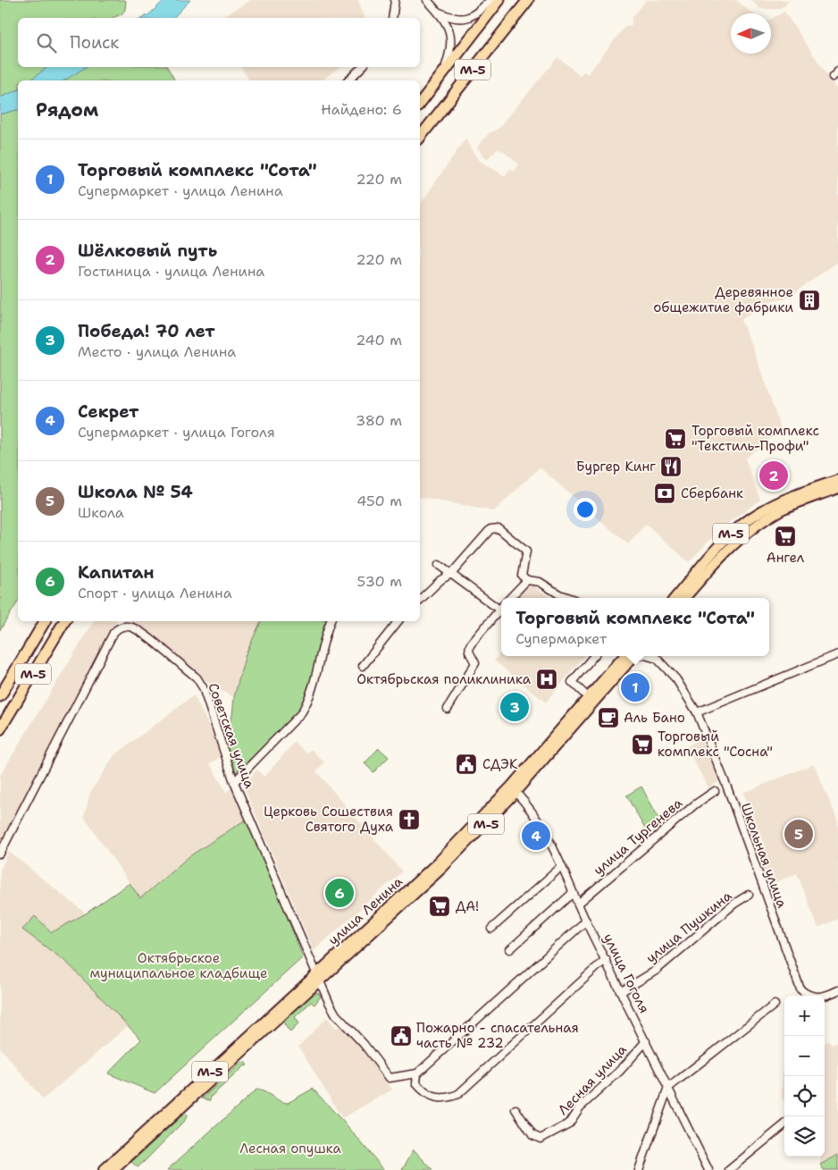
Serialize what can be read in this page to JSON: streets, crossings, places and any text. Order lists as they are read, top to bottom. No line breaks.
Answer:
{"streets":{"highway":["М-5"],"main road":["улица Ленина"],"street":["Советская улица","улица Тургенева","Школьная улица","улица Пушкина","улица Гоголя","Лесная улица"]},"crossings":[["Советская улица","улица Ленина"],["улица Тургенева","улица Гоголя"],["улица Ленина","улица Гоголя"],["улица Пушкина","улица Гоголя"],["улица Гоголя","Лесная улица"]],"parks":["Октябрьское муниципальное кладбище","Лесная опушка"],"places":{"building":["Деревянное общежитие фабрики"],"supermarket":["Торговый комплекс \"Текстиль-Профи\"","Ангел","Торговый комплекс \"Сосна\"","ДА!"],"restaurant":["Бургер Кинг"],"bank":["Сбербанк"],"hospital":["Октябрьская поликлиника"],"cafe":["Аль Бано"],"public building":["СДЭК","Пожарно - спасательная часть № 232"],"church":["Церковь Сошествия Святого Духа"]},"north":"left","page":{"search":"Поиск","heading":["Рядом","Найдено: 6"],"list":[{"mark":"1","name":"Торговый комплекс \"Сота\"","note":"Супермаркет · улица Ленина","value":"220 m"},{"mark":"2","name":"Шёлковый путь","note":"Гостиница · улица Ленина","value":"220 m"},{"mark":"3","name":"Победа! 70 лет","note":"Место · улица Ленина","value":"240 m"},{"mark":"4","name":"Секрет","note":"Супермаркет · улица Гоголя","value":"380 m"},{"mark":"5","name":"Школа № 54","note":"Школа","value":"450 m"},{"mark":"6","name":"Капитан","note":"Спорт · улица Ленина","value":"530 m"}],"pins":["2","1","3","5","4","6"],"popup":["Торговый комплекс \"Сота\"","Супермаркет"],"map_buttons":["+","−"]}}
